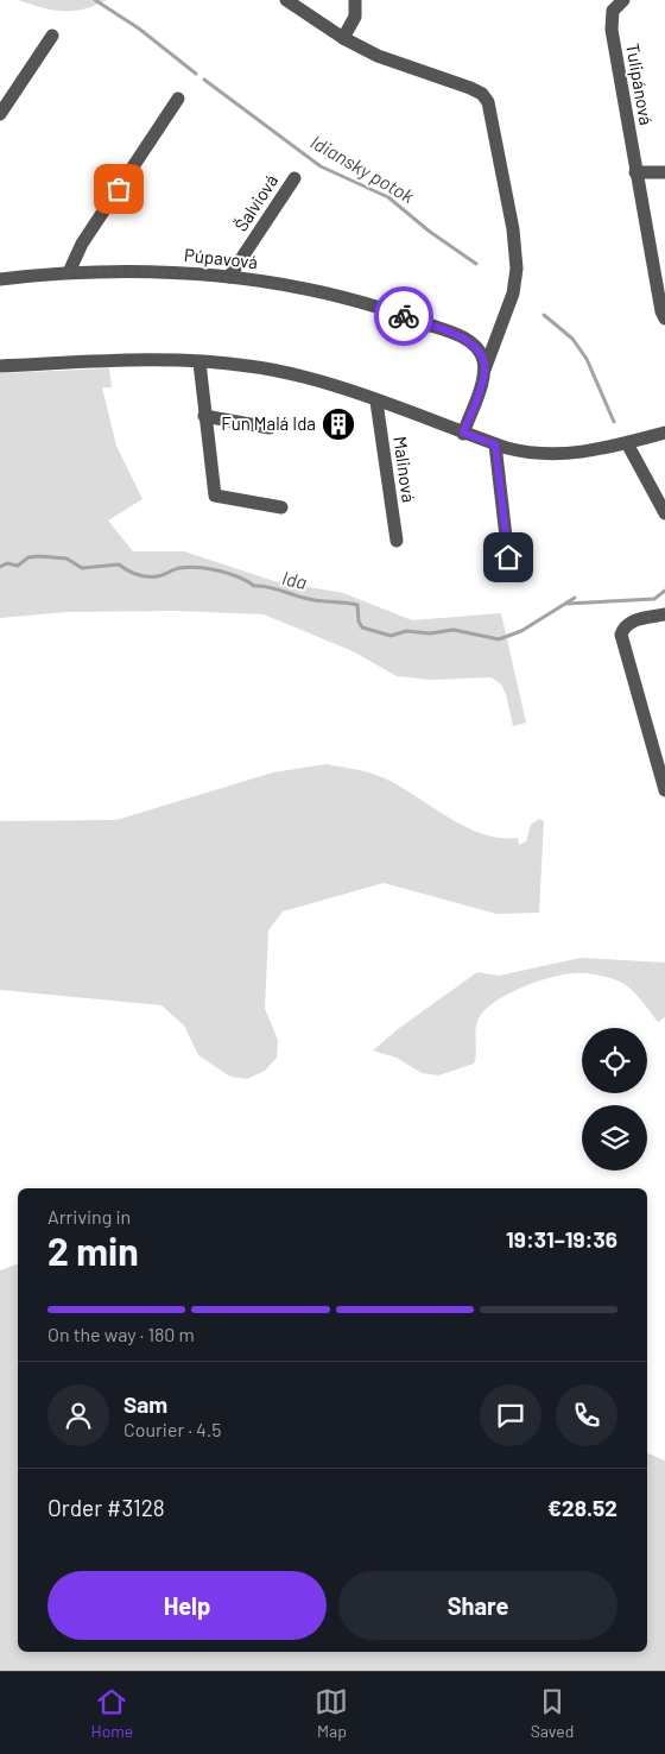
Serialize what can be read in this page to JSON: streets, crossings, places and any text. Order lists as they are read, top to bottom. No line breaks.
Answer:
{"streets":{"street":["Tulipánová","Šalviová","Púpavová","Malinová"]},"crossings":[["Šalviová","Púpavová"]],"water":["Idiansky potok","Ida"],"places":{"building":["Fun Malá Ida"]},"page":{"heading":["2 min","Arriving in","19:31–19:36"],"panel":["Sam","Courier · 4.5","Order #3128","€28.52"],"bar":"On the way · 180 m","buttons":["Help","Share"],"tabs":["Home","Map","Saved"]}}
